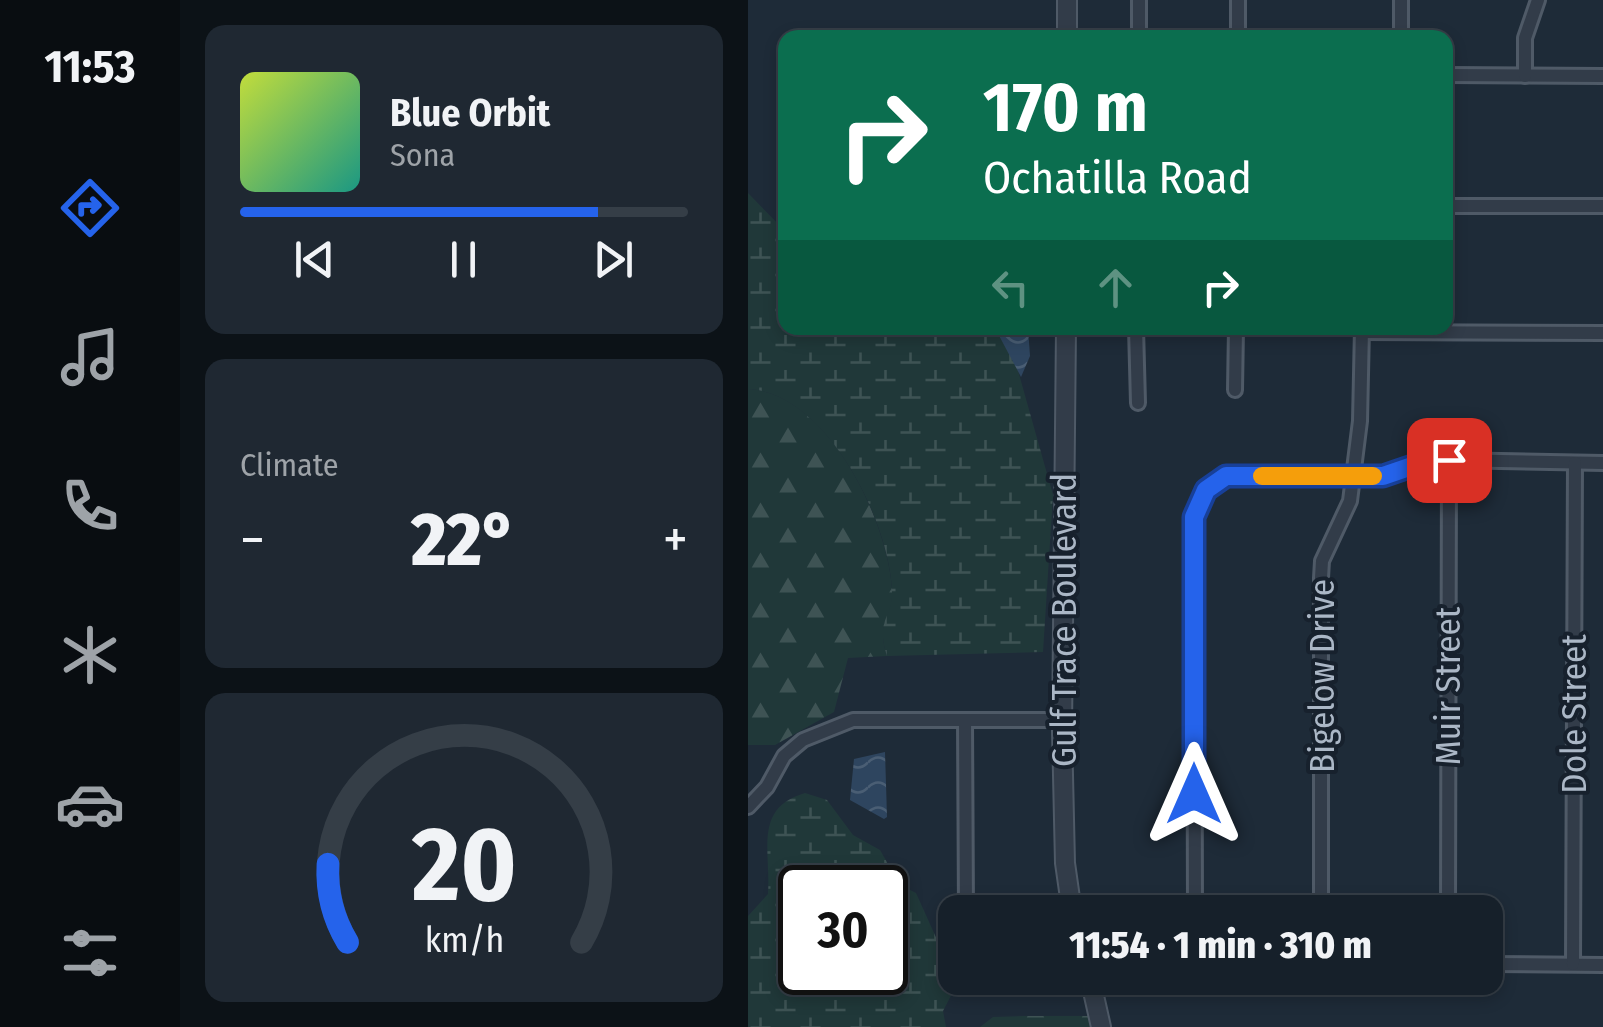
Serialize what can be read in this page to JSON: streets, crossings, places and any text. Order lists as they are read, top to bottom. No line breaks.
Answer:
{"streets":{"street":["Gulf Trace Boulevard","Bigelow Drive","Muir Street","Dole Street"]},"page":{"tabs":"11:53","turn":["170 m","Ochatilla Road"],"song":["Blue Orbit","Sona"],"tile":"Climate","heat":["−","22°","+"],"limit":"30","trip":"11:54 · 1 min · 310 m","gauge":["20","km/h"]}}
